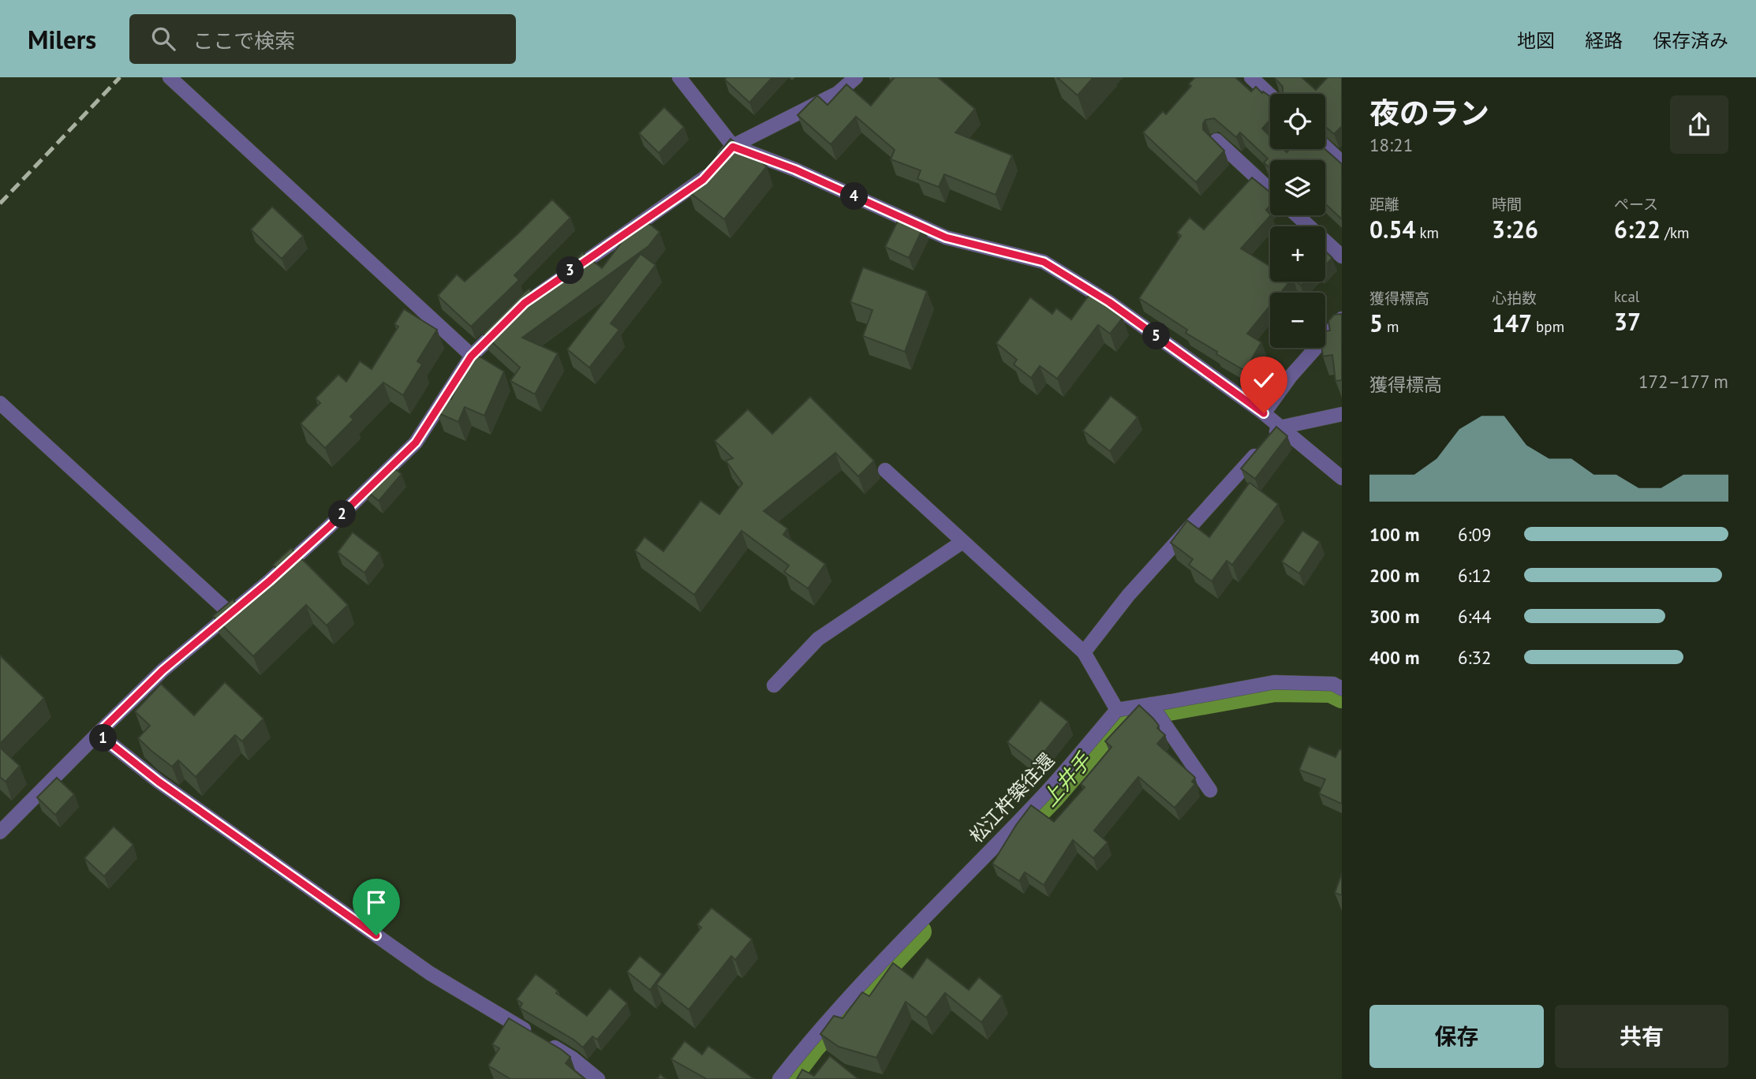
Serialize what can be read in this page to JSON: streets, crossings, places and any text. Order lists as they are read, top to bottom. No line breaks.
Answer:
{"streets":{"street":["松江杵築往還"]},"water":["上井手"],"page":{"header":"Milers","search":"ここで検索","nav":["地図","経路","保存済み"],"heading":["夜のラン","18:21"],"map_buttons":["+","−"],"stats":[["距離","0.54 km"],["時間","3:26"],["ペース","6:22 /km"],["獲得標高","5 m"],["心拍数","147 bpm"],["kcal","37"]],"pins":["4","3","5","2","1"],"chart":["獲得標高","172–177 m"],"list":[{"name":"100 m","note":"6:09"},{"name":"200 m","note":"6:12"},{"name":"300 m","note":"6:44"},{"name":"400 m","note":"6:32"}],"buttons":["保存","共有"]}}
